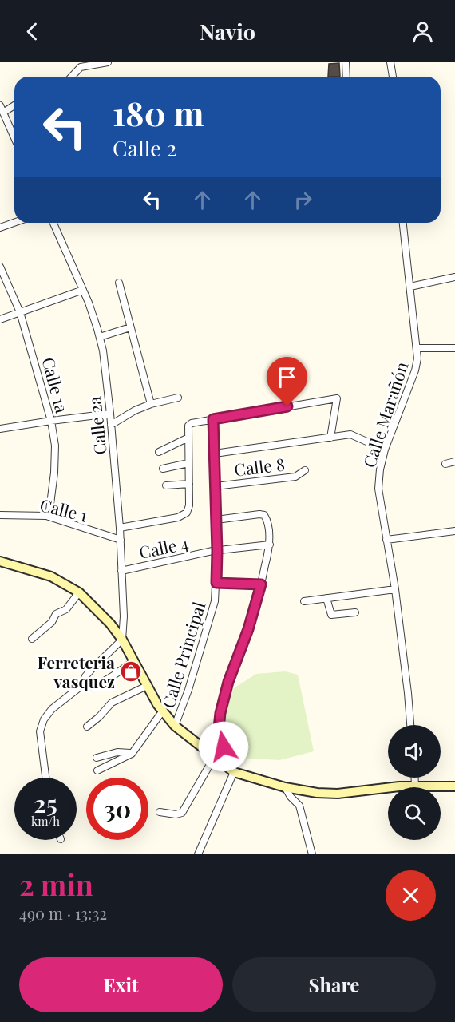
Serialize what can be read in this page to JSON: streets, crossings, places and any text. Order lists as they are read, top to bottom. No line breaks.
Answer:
{"streets":{"street":["Calle 1a","Calle Marañón","Calle 2a","Calle 8","Calle 1","Calle 4","Calle Principal"]},"crossings":[["Calle 1a","Calle 1"],["Calle 2a","Calle 1"],["Calle 2a","Calle 4"],["Calle 8","Calle Principal"],["Calle 4","Calle Principal"]],"places":{"shop":["Ferreteria vasquez"]},"page":{"header":"Navio","turn":["180 m","Calle 2"],"speed":"25 km/h","limit":"30","heading":["2 min","490 m · 13:32"],"buttons":["Exit","Share"]}}
